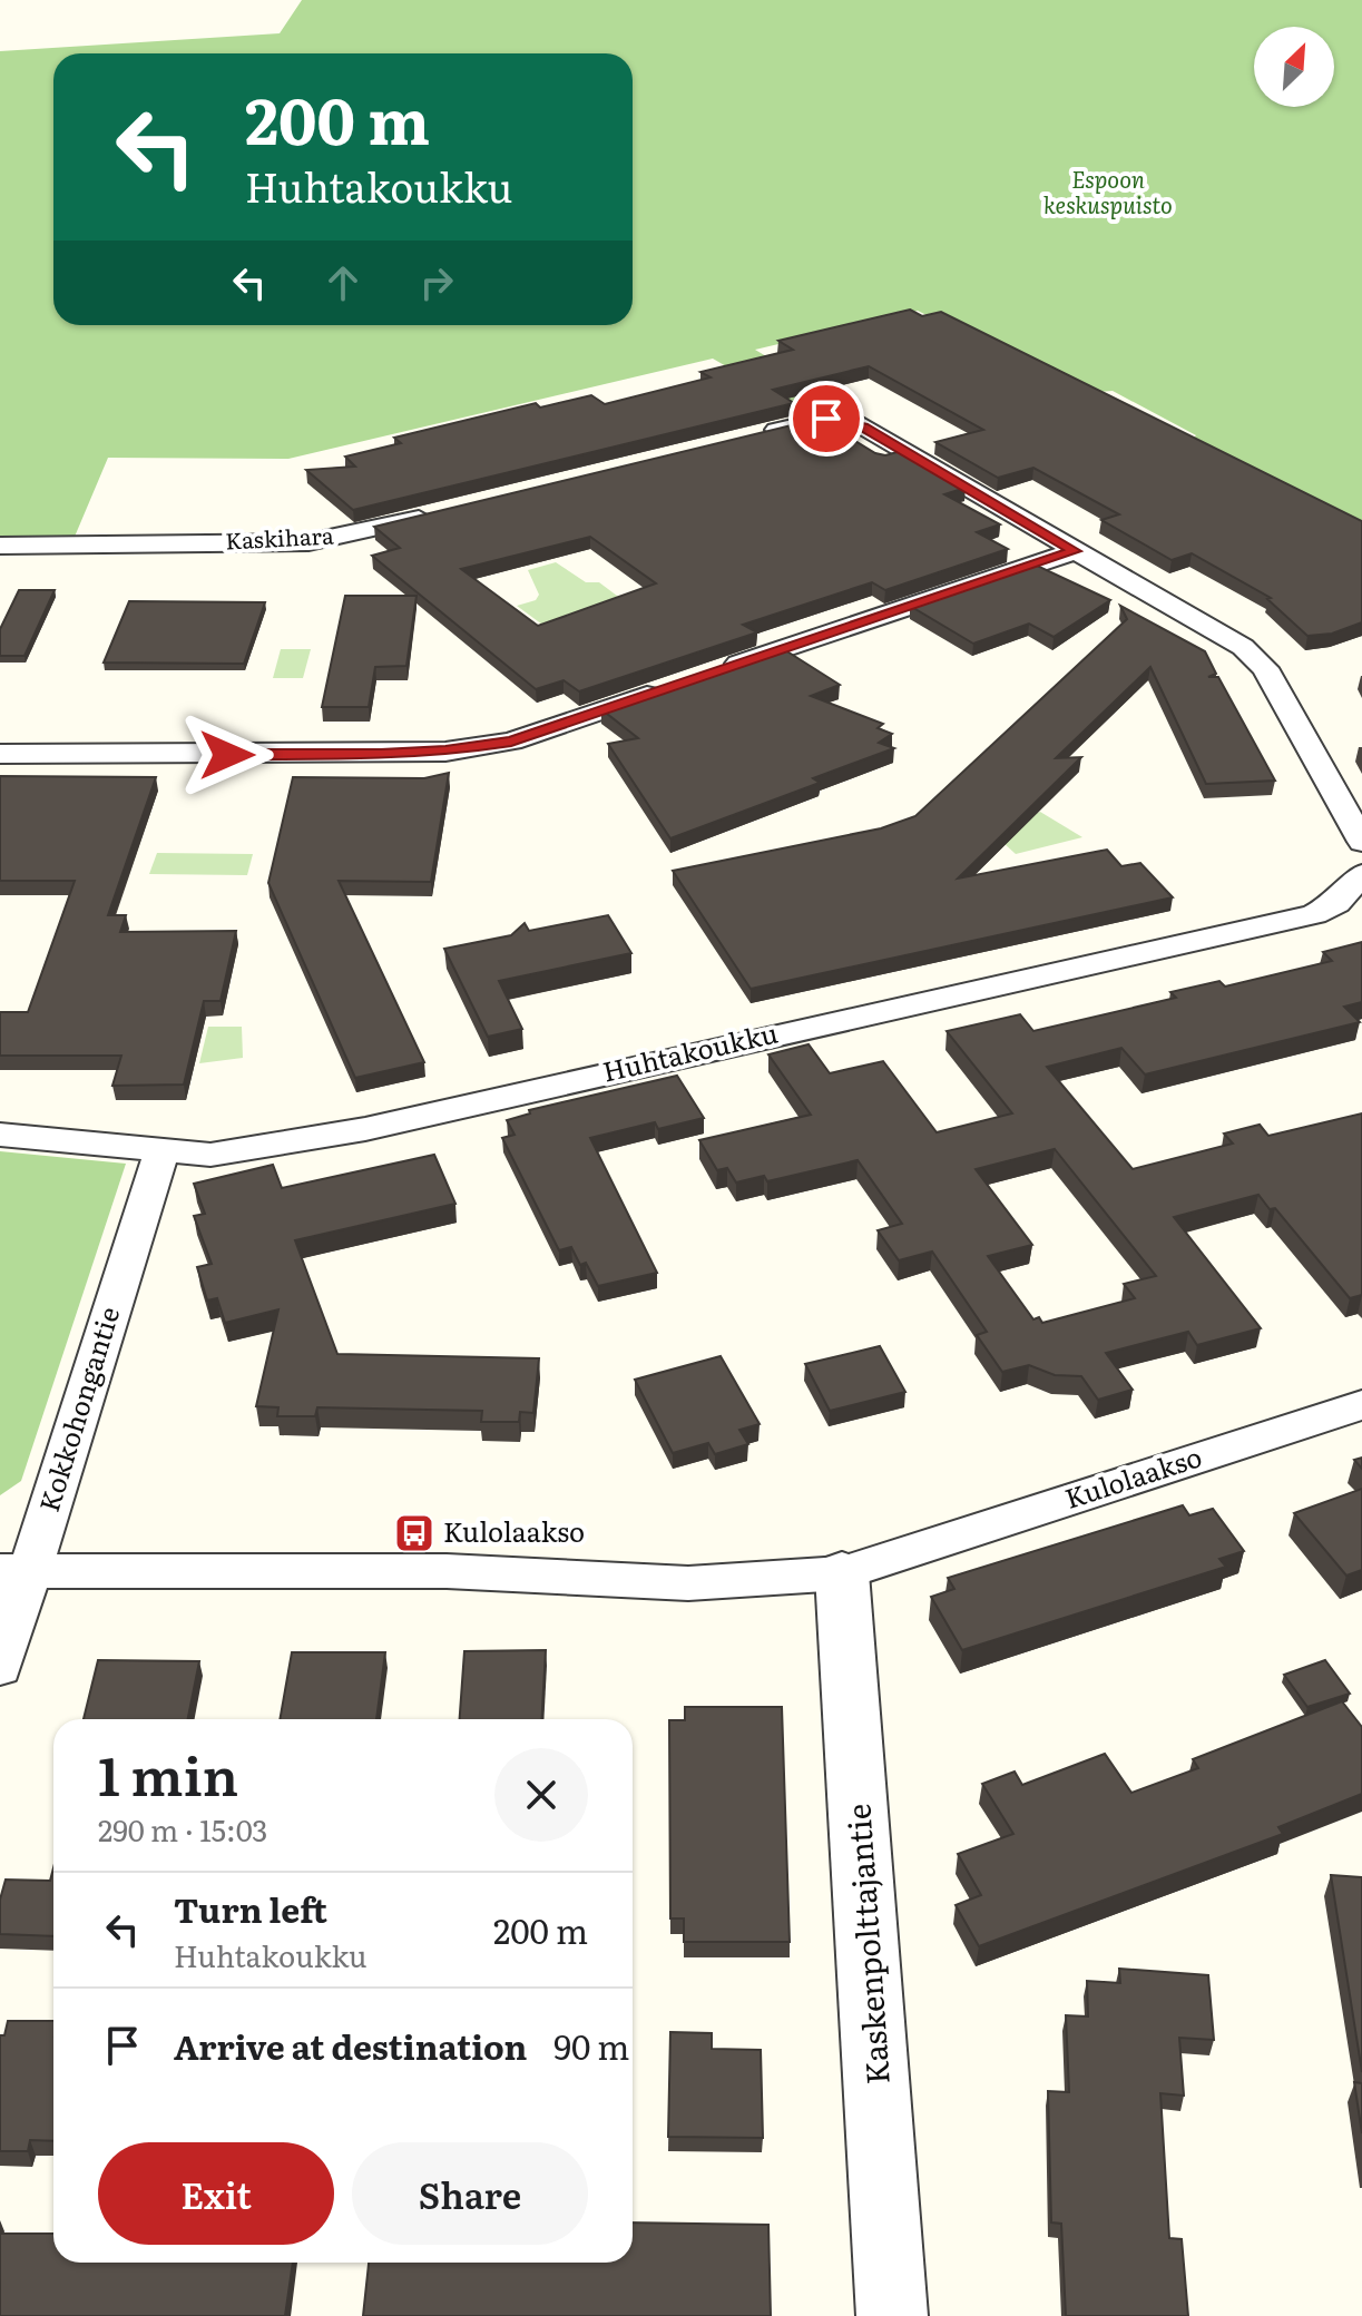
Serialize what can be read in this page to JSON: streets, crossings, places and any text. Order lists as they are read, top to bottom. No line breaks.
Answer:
{"streets":{"street":["Kaskihara","Huhtakoukku","Kokkohongantie","Kulolaakso","Kaskenpolttajantie"]},"crossings":[["Huhtakoukku","Kokkohongantie"],["Kokkohongantie","Kulolaakso"],["Kulolaakso","Kaskenpolttajantie"]],"parks":["Espoon keskuspuisto"],"places":{"bus stop":["Kulolaakso"]},"north":"top right","page":{"turn":["200 m","Huhtakoukku"],"heading":["1 min","290 m · 15:03"],"list":[{"name":"Turn left","note":"Huhtakoukku","value":"200 m"},{"name":"Arrive at destination","value":"90 m"}],"buttons":["Exit","Share"]}}
